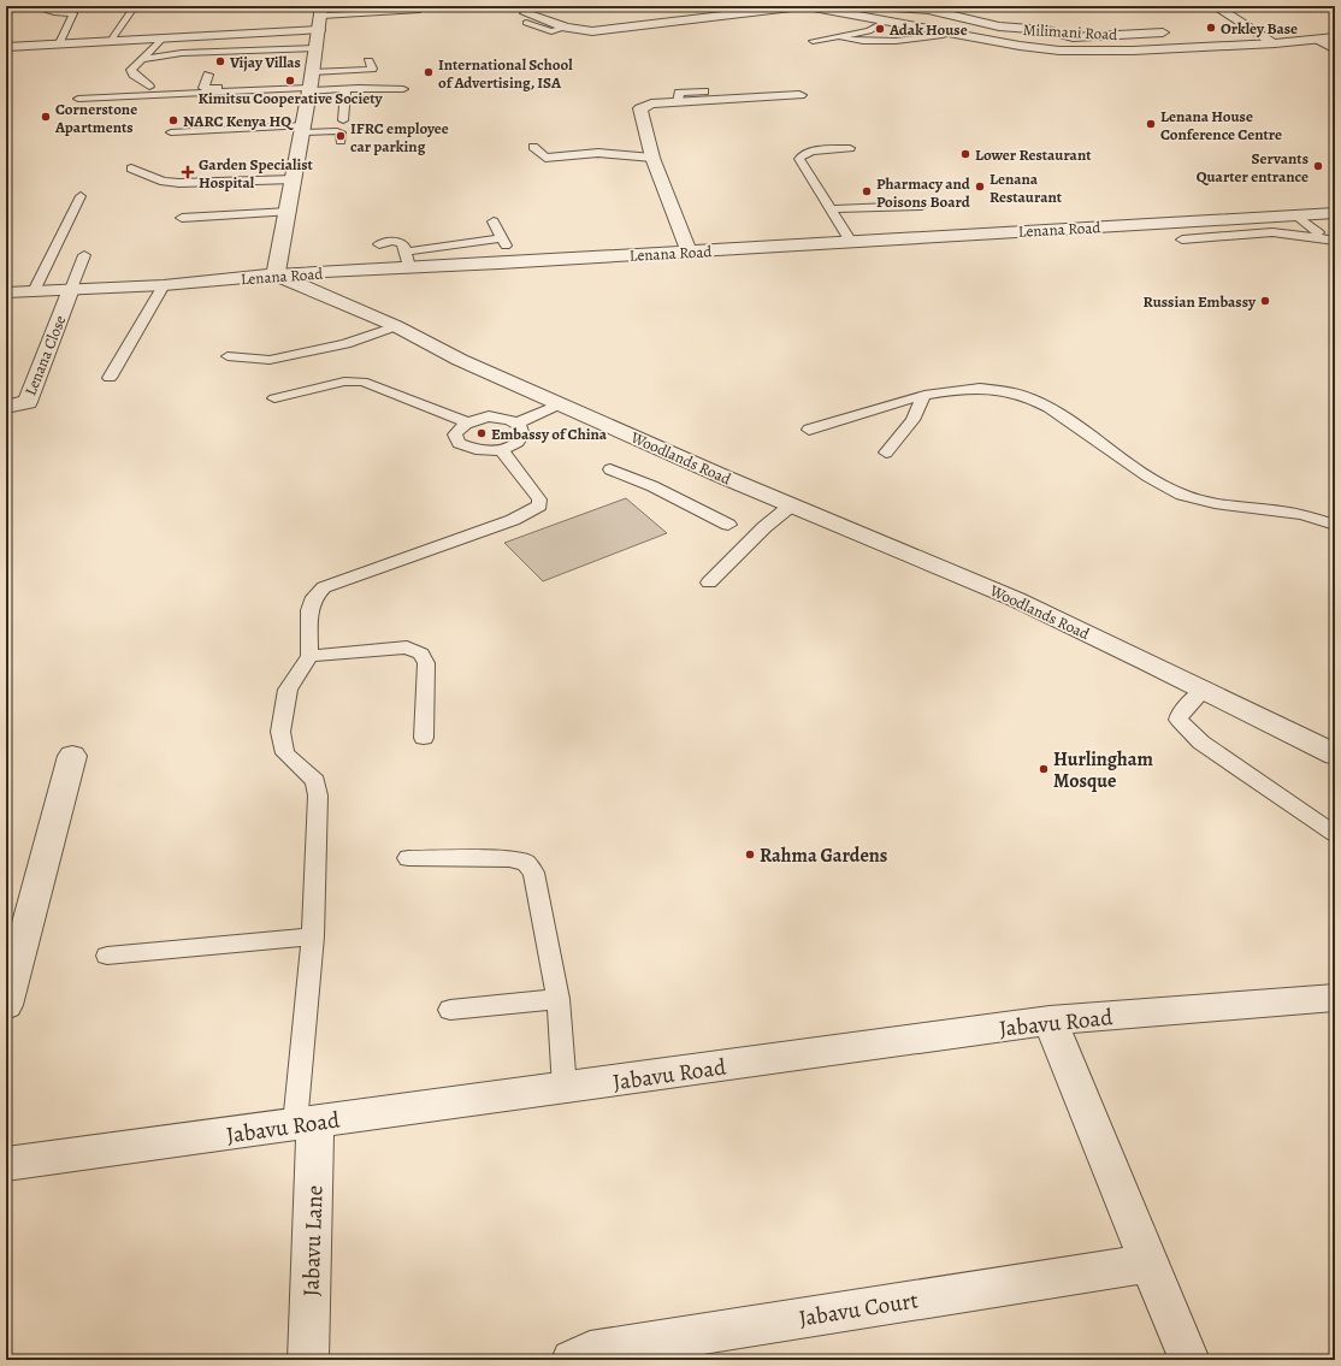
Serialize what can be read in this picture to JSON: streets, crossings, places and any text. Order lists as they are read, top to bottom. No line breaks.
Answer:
{"streets":{"street":["Milimani Road","Lenana Road","Lenana Close","Woodlands Road","Jabavu Road","Jabavu Lane","Jabavu Court"]},"crossings":[["Lenana Road","Lenana Close"],["Lenana Road","Woodlands Road"],["Jabavu Road","Jabavu Lane"]],"places":{"other":["Orkley Base","Adak House","Vijay Villas","International School of Advertising, ISA","Kimitsu Cooperative Society","Cornerstone Apartments","NARC Kenya HQ","Lenana House Conference Centre","IFRC employee car parking","Lower Restaurant","Servants Quarter entrance","Lenana Restaurant","Pharmacy and Poisons Board","Russian Embassy","Embassy of China","Hurlingham Mosque","Rahma Gardens"],"health":["Garden Specialist Hospital"]}}
